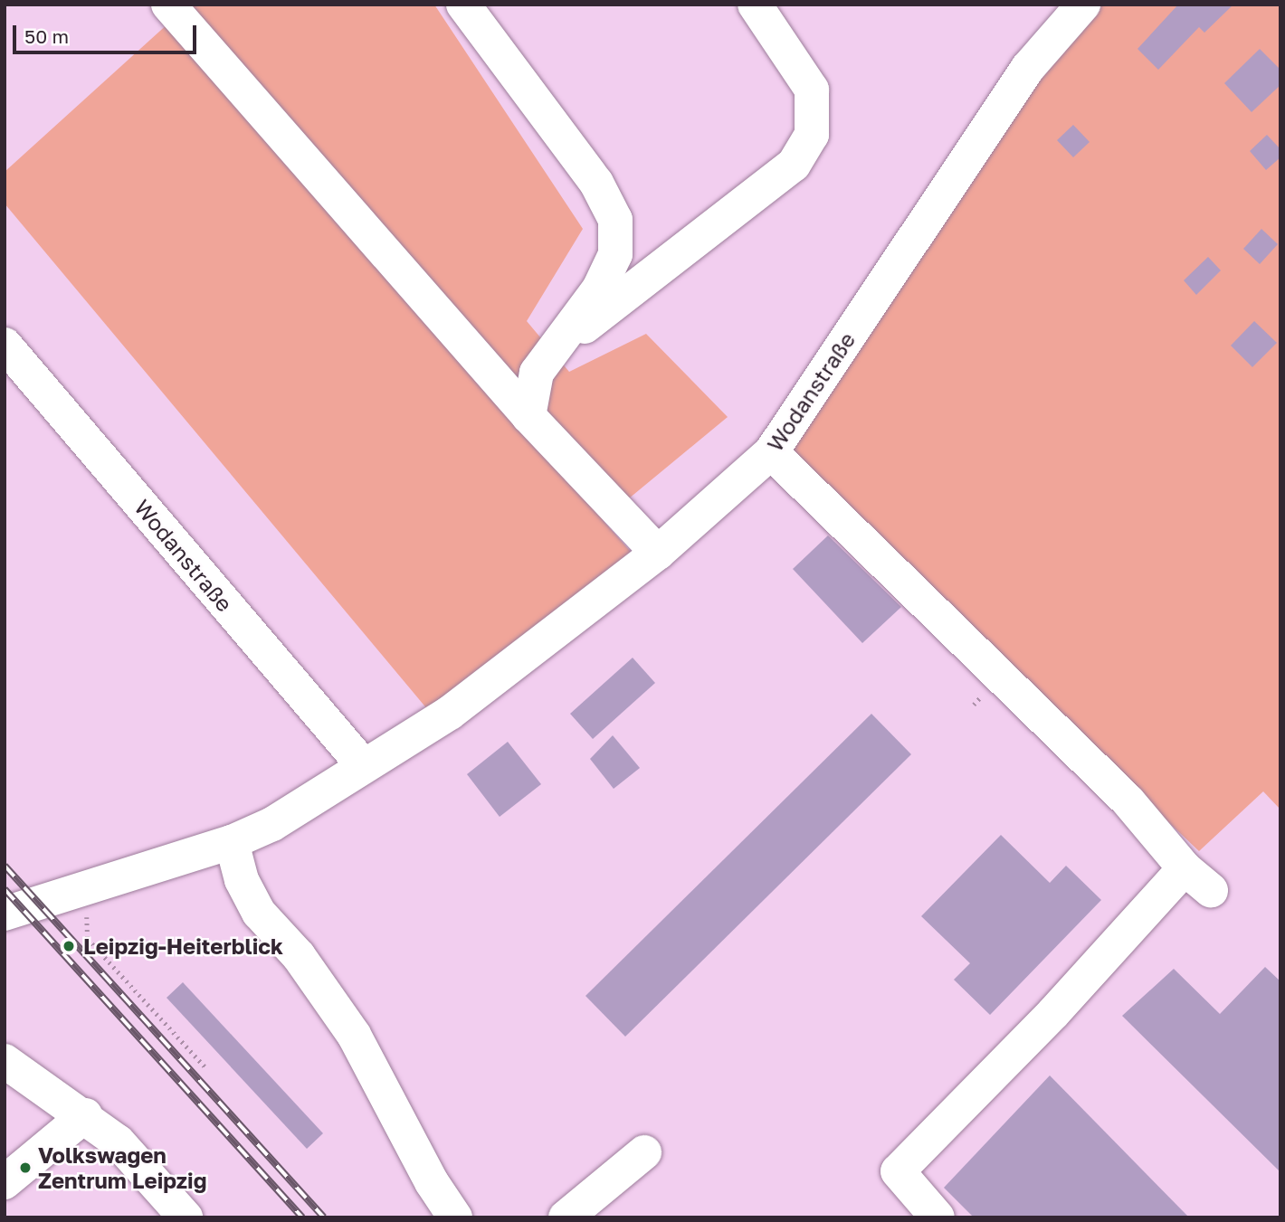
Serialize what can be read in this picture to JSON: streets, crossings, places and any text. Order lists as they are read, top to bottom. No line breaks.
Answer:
{"streets":{"street":["Wodanstraße"]},"places":["Leipzig-Heiterblick","Volkswagen Zentrum Leipzig"],"scale_bar":"50 m"}
